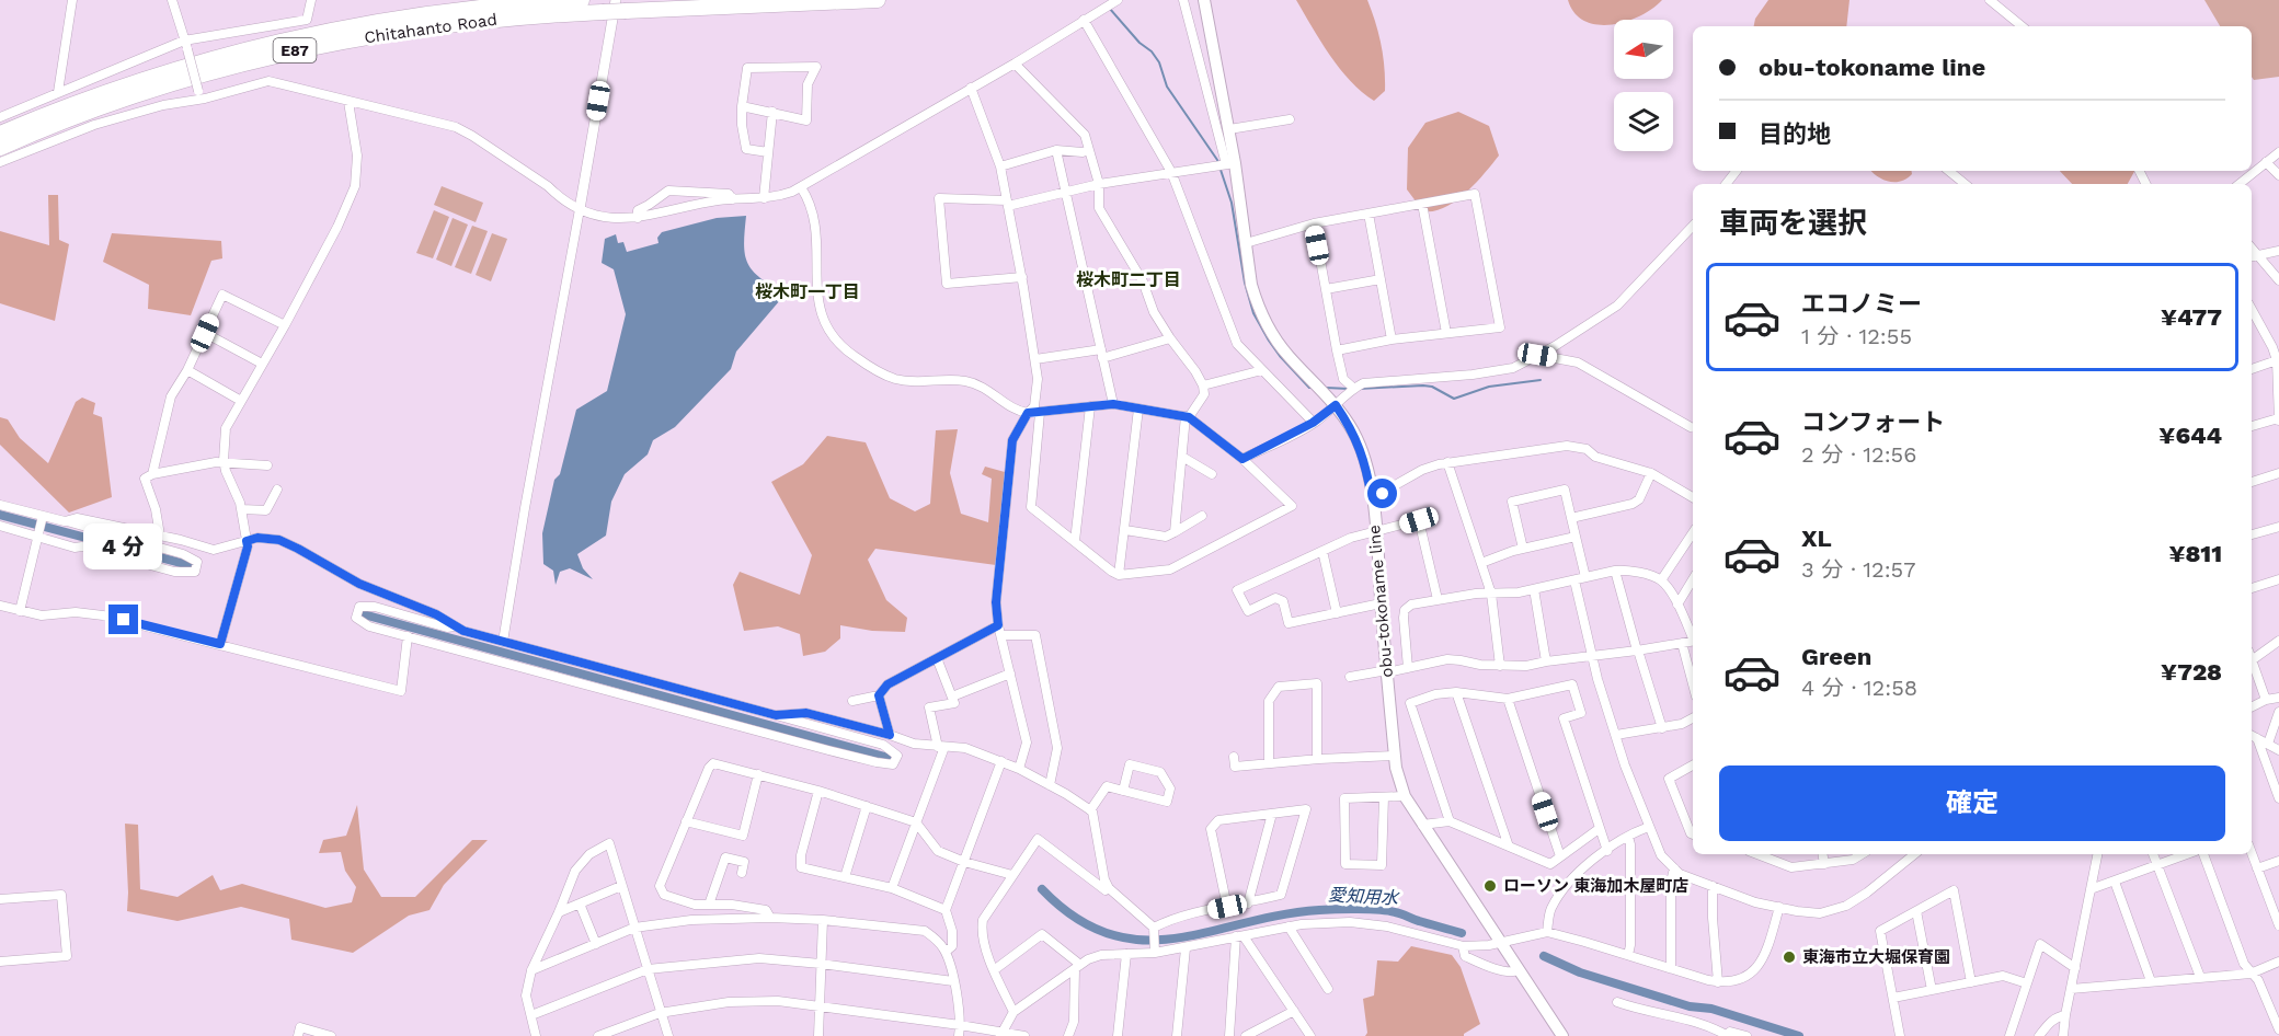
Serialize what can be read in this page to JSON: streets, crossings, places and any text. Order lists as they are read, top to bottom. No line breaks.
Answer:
{"streets":{"highway":["Chitahanto Road","E87"],"main road":["obu-tokoname line"]},"districts":["桜木町二丁目","桜木町一丁目"],"water":["愛知用水"],"places":["ローソン 東海加木屋町店","東海市立大堀保育園"],"north":"left","page":{"banner":["obu-tokoname line","目的地"],"heading":"車両を選択","list":[{"name":"エコノミー","note":"1 分 · 12:55","value":"¥477"},{"name":"コンフォート","note":"2 分 · 12:56","value":"¥644"},{"name":"XL","note":"3 分 · 12:57","value":"¥811"},{"name":"Green","note":"4 分 · 12:58","value":"¥728"}],"bubble":"4 分","buttons":"確定"}}
